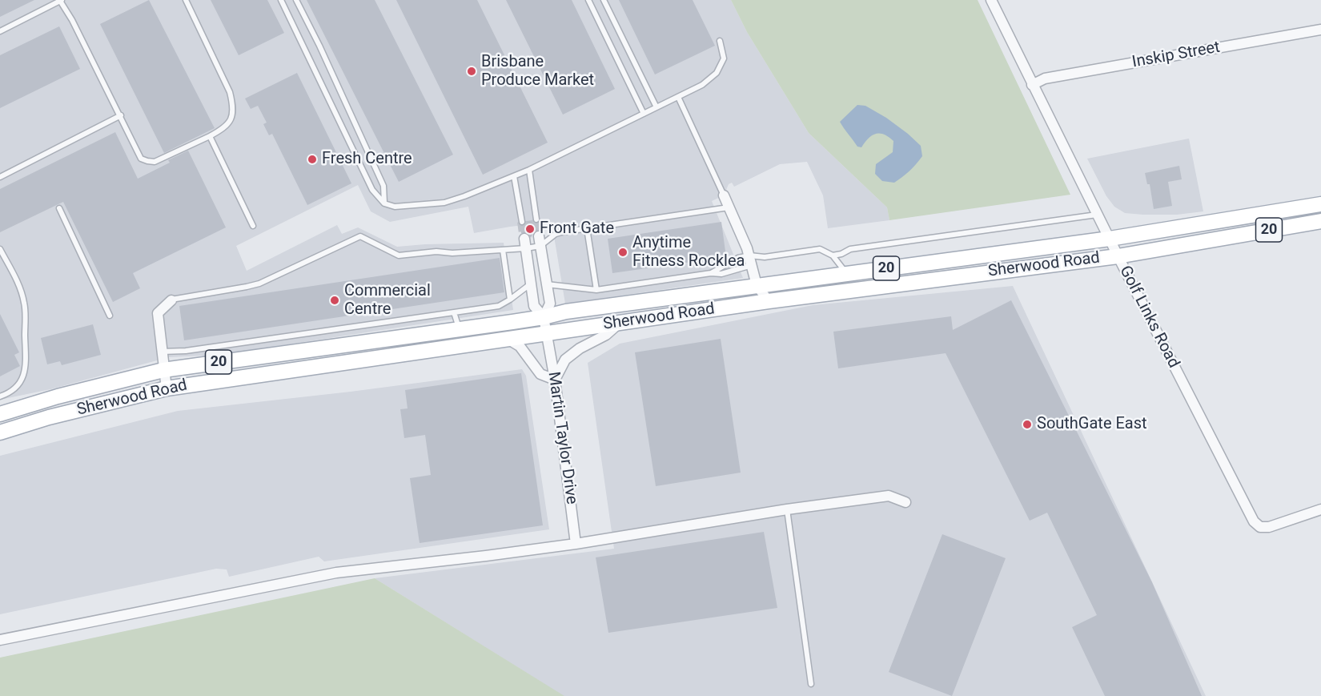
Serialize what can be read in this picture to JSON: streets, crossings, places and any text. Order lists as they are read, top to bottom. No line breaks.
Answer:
{"streets":{"main road":["20","Sherwood Road"],"street":["Inskip Street","Golf Links Road","Martin Taylor Drive"]},"crossings":[["Inskip Street","Golf Links Road"],["Sherwood Road","Golf Links Road"],["Sherwood Road","Martin Taylor Drive"]],"places":["Brisbane Produce Market","Fresh Centre","Front Gate","Anytime Fitness Rocklea","Commercial Centre","SouthGate East"]}
